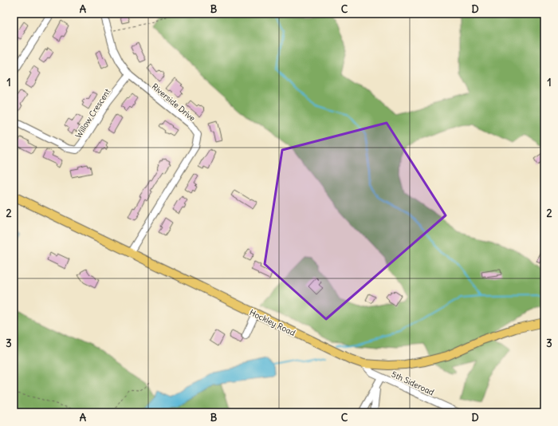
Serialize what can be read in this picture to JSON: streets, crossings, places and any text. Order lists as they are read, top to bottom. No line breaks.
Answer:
{"streets":{"main road":["Hockley Road"],"street":["Riverside Drive","Willow Crescent","5th Sideroad"]},"crossings":[["Riverside Drive","Willow Crescent"],["Riverside Drive","Hockley Road"],["Hockley Road","5th Sideroad"]],"grid":{"columns":["A","B","C","D"],"rows":["1","2","3"]}}
